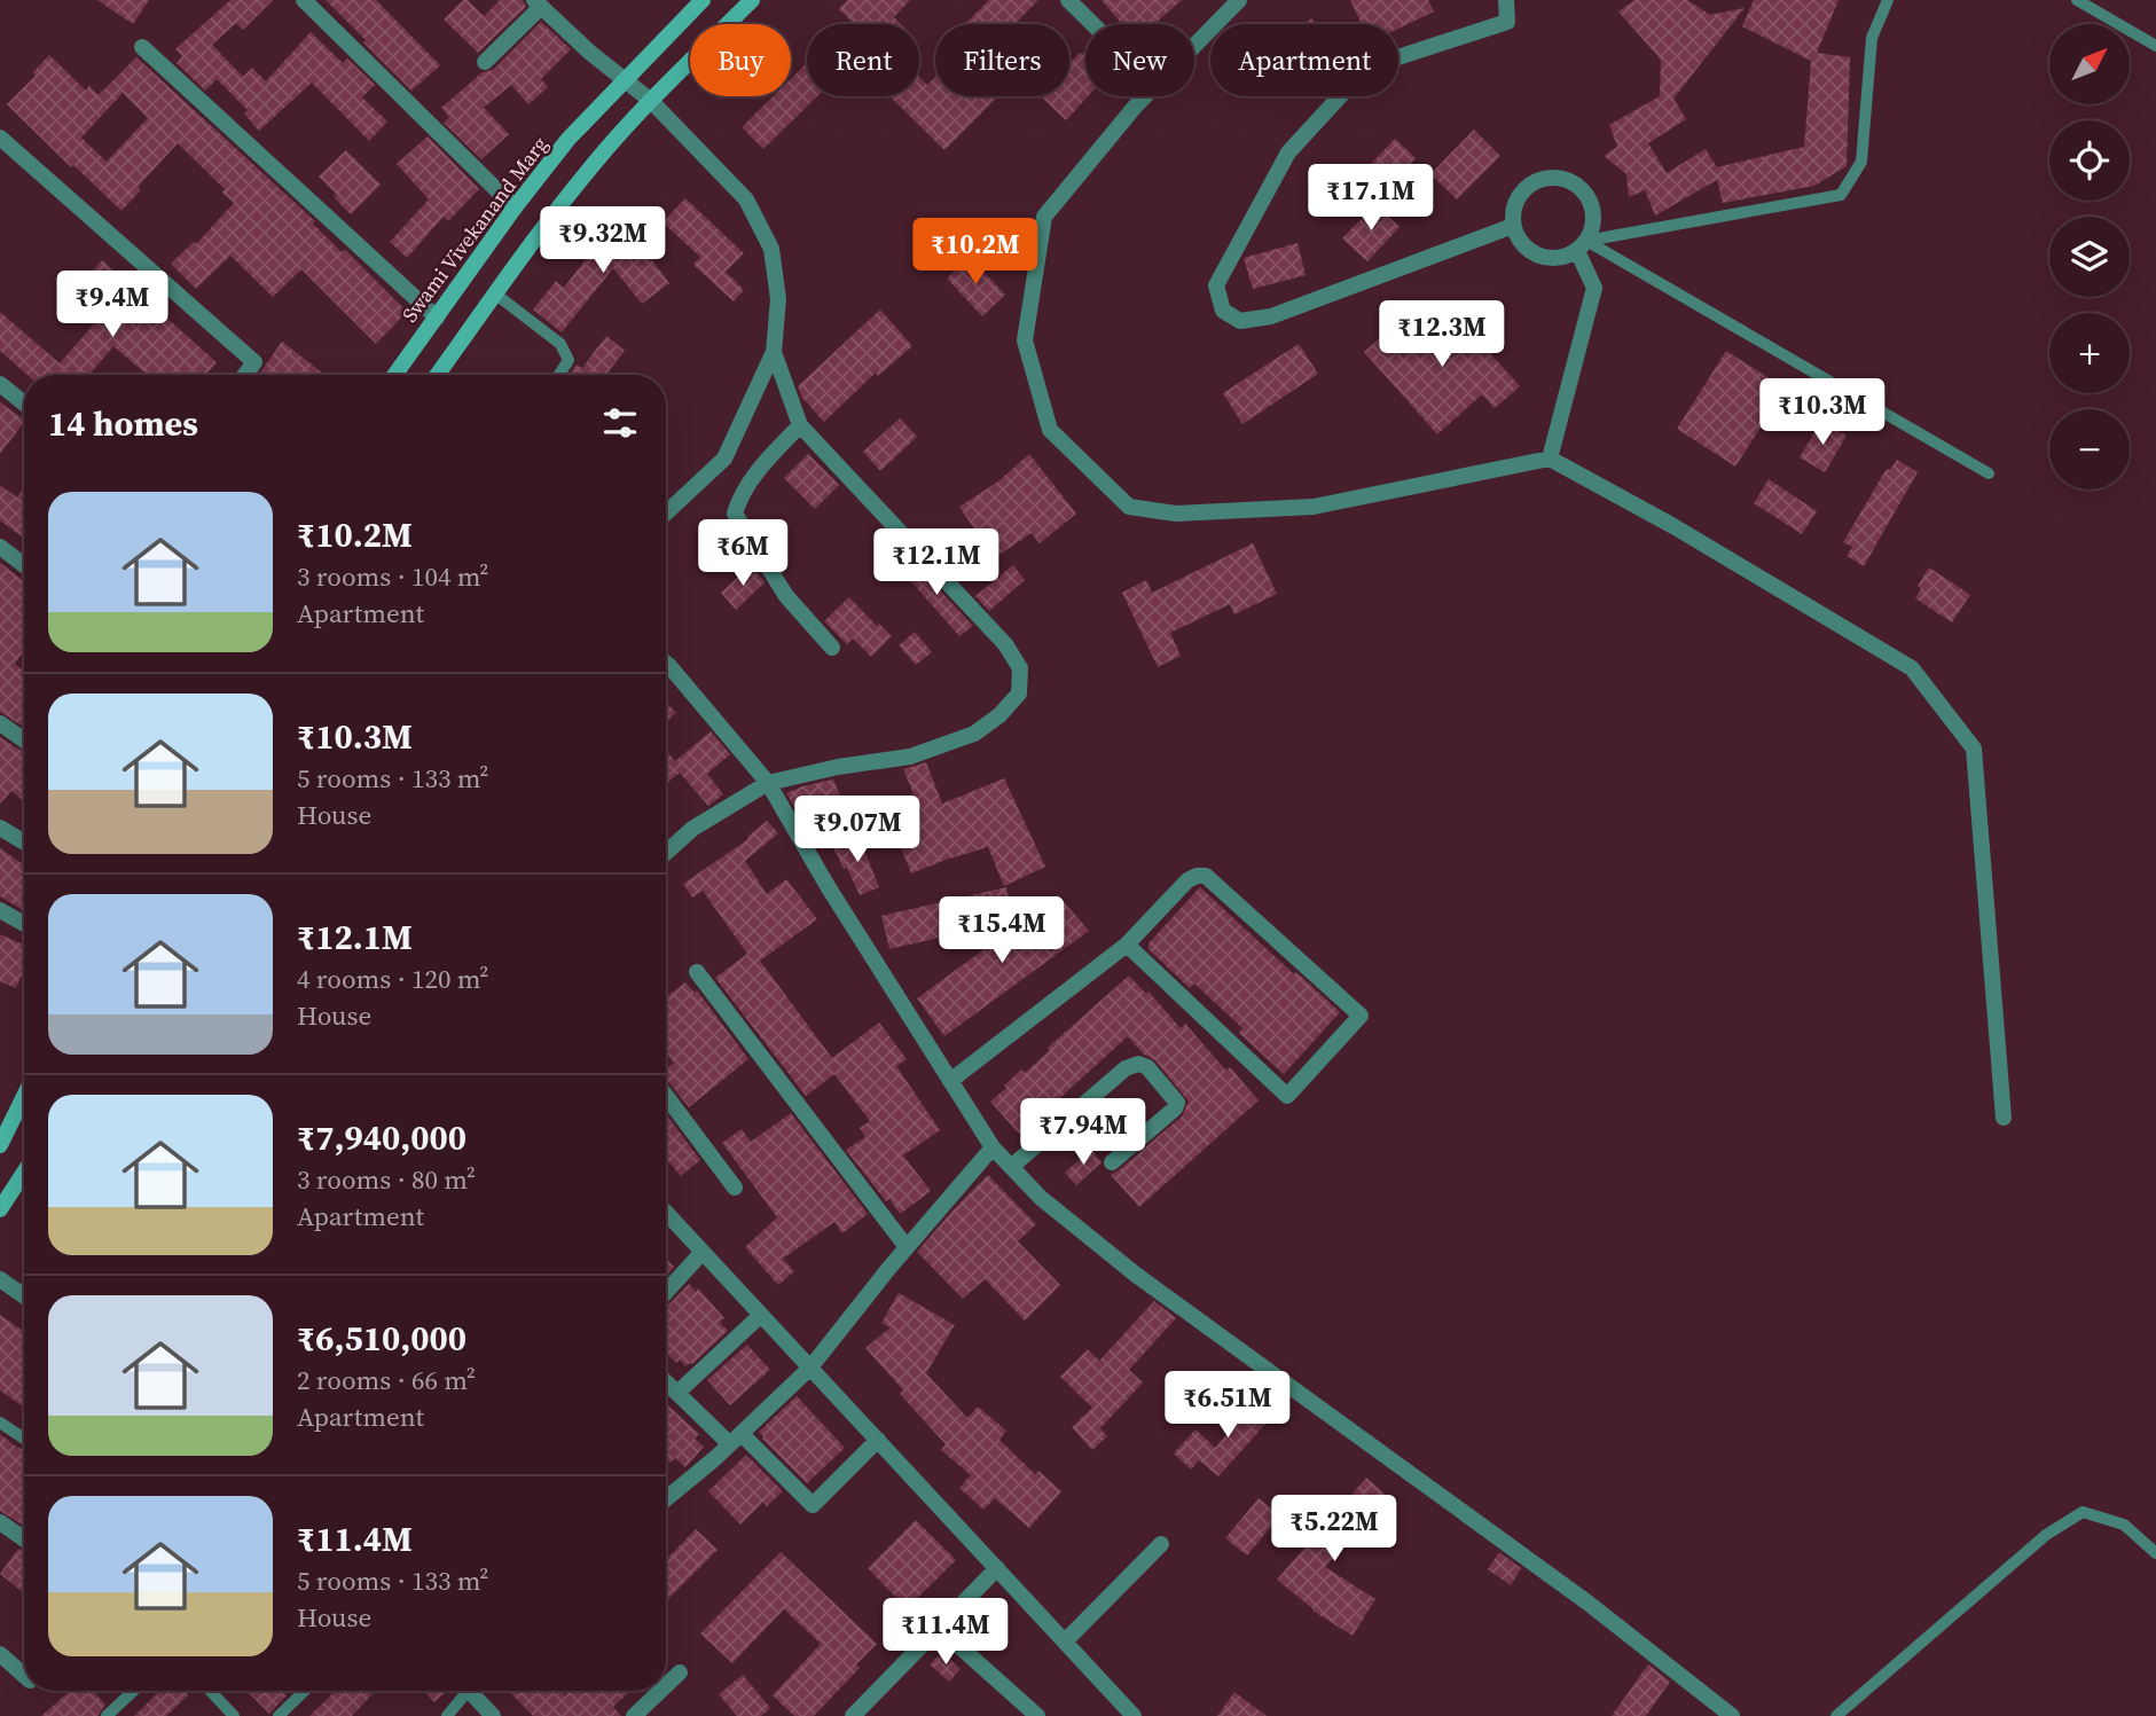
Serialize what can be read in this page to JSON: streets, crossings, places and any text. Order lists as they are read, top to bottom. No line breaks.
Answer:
{"streets":{"main road":["Swami Vivekanand Marg"]},"north":"top right","page":{"map_buttons":["+","−"],"chip":["Buy","Rent","Filters","New","Apartment"],"price":["₹17.1M","₹9.32M","₹10.2M","₹9.4M","₹12.3M","₹10.3M","₹6M","₹12.1M","₹9.07M","₹15.4M","₹7.94M","₹6.51M","₹5.22M","₹11.4M"],"heading":"14 homes","list":[{"name":"₹10.2M","note":"3 rooms · 104 m² · Apartment"},{"name":"₹10.3M","note":"5 rooms · 133 m² · House"},{"name":"₹12.1M","note":"4 rooms · 120 m² · House"},{"name":"₹7,940,000","note":"3 rooms · 80 m² · Apartment"},{"name":"₹6,510,000","note":"2 rooms · 66 m² · Apartment"},{"name":"₹11.4M","note":"5 rooms · 133 m² · House"}]}}
